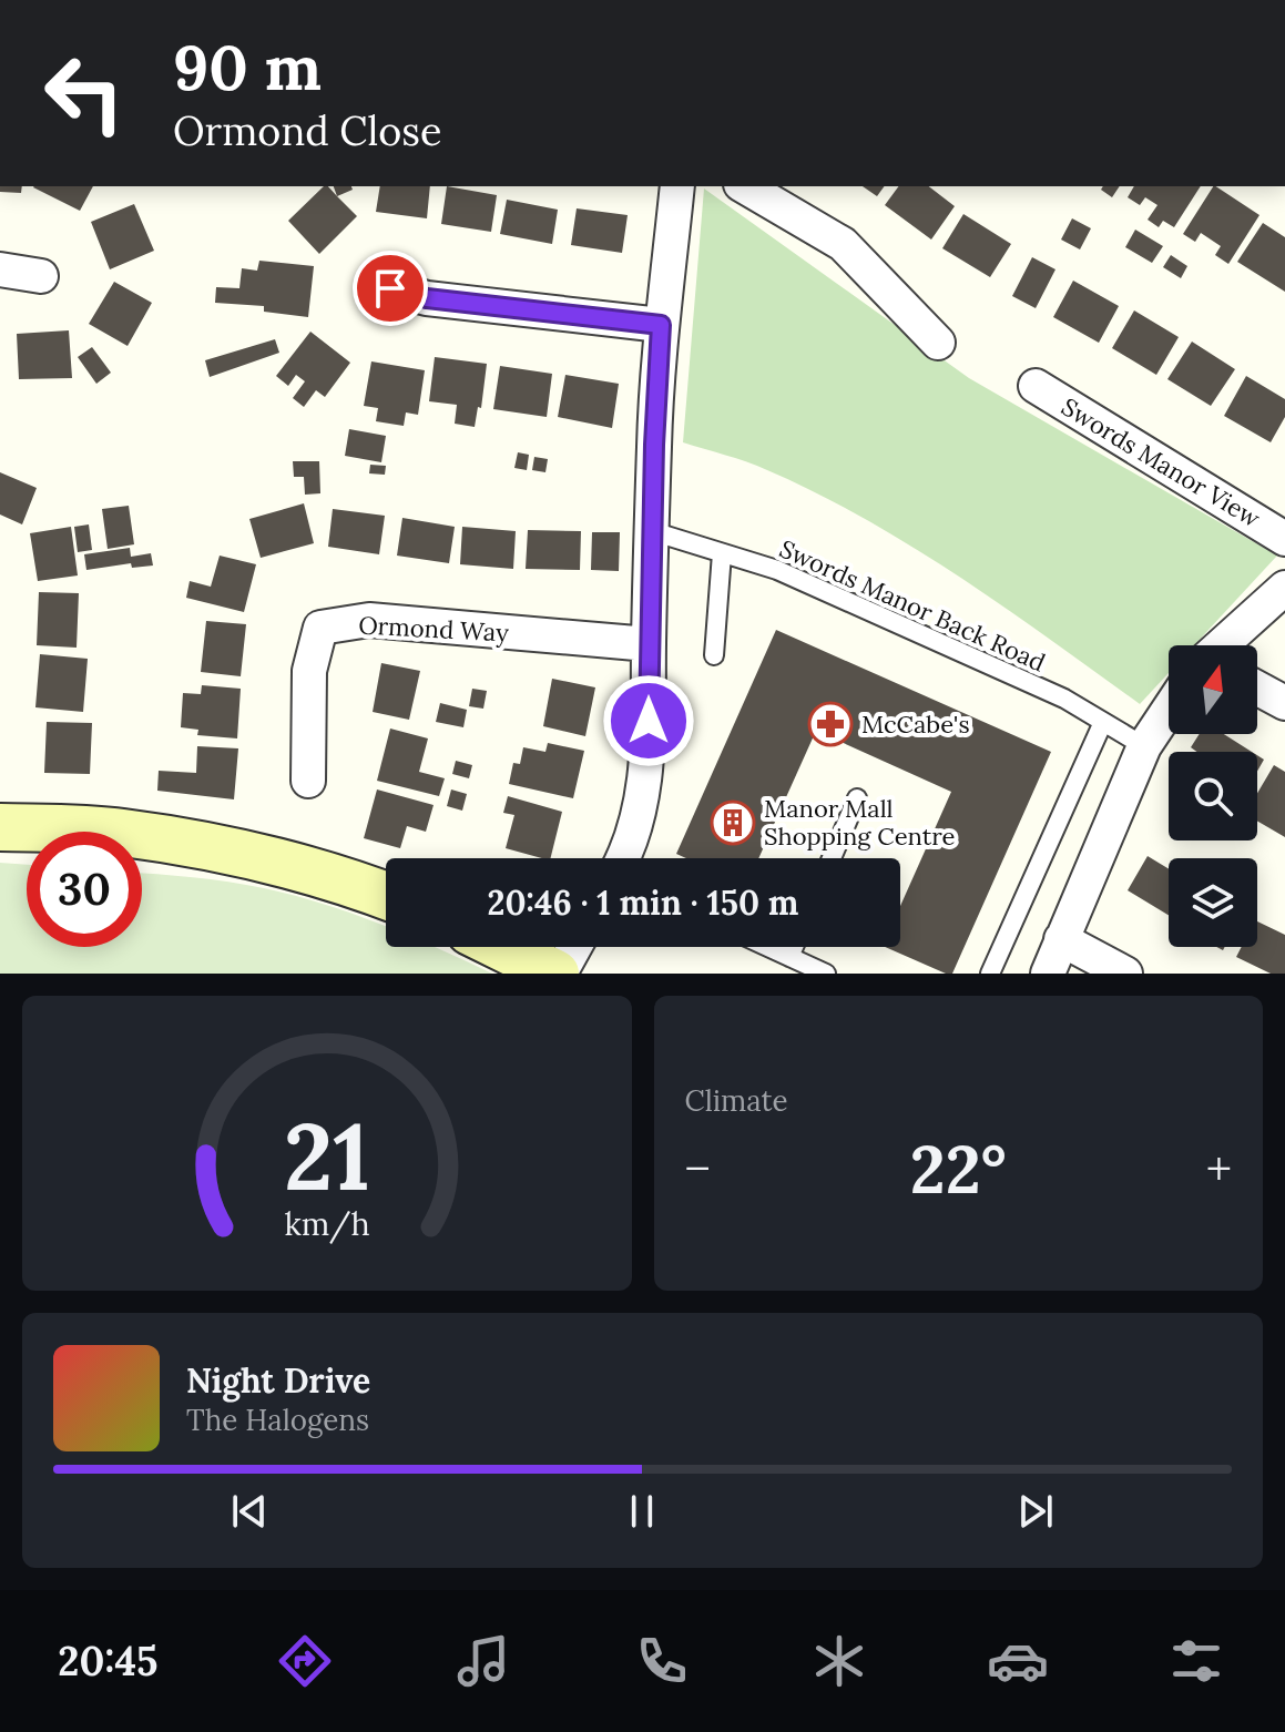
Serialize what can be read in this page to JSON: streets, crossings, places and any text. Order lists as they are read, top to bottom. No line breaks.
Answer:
{"streets":{"street":["Swords Manor View","Ormond Way"],"lane":["Swords Manor Back Road"]},"places":{"pharmacy":["McCabe's"],"building":["Manor Mall Shopping Centre"]},"north":"top","page":{"turn":["90 m","Ormond Close"],"limit":"30","trip":"20:46 · 1 min · 150 m","tile":"Climate","heat":["−","22°","+"],"song":["Night Drive","The Halogens"],"tabs":"20:45","gauge":["21","km/h"]}}
